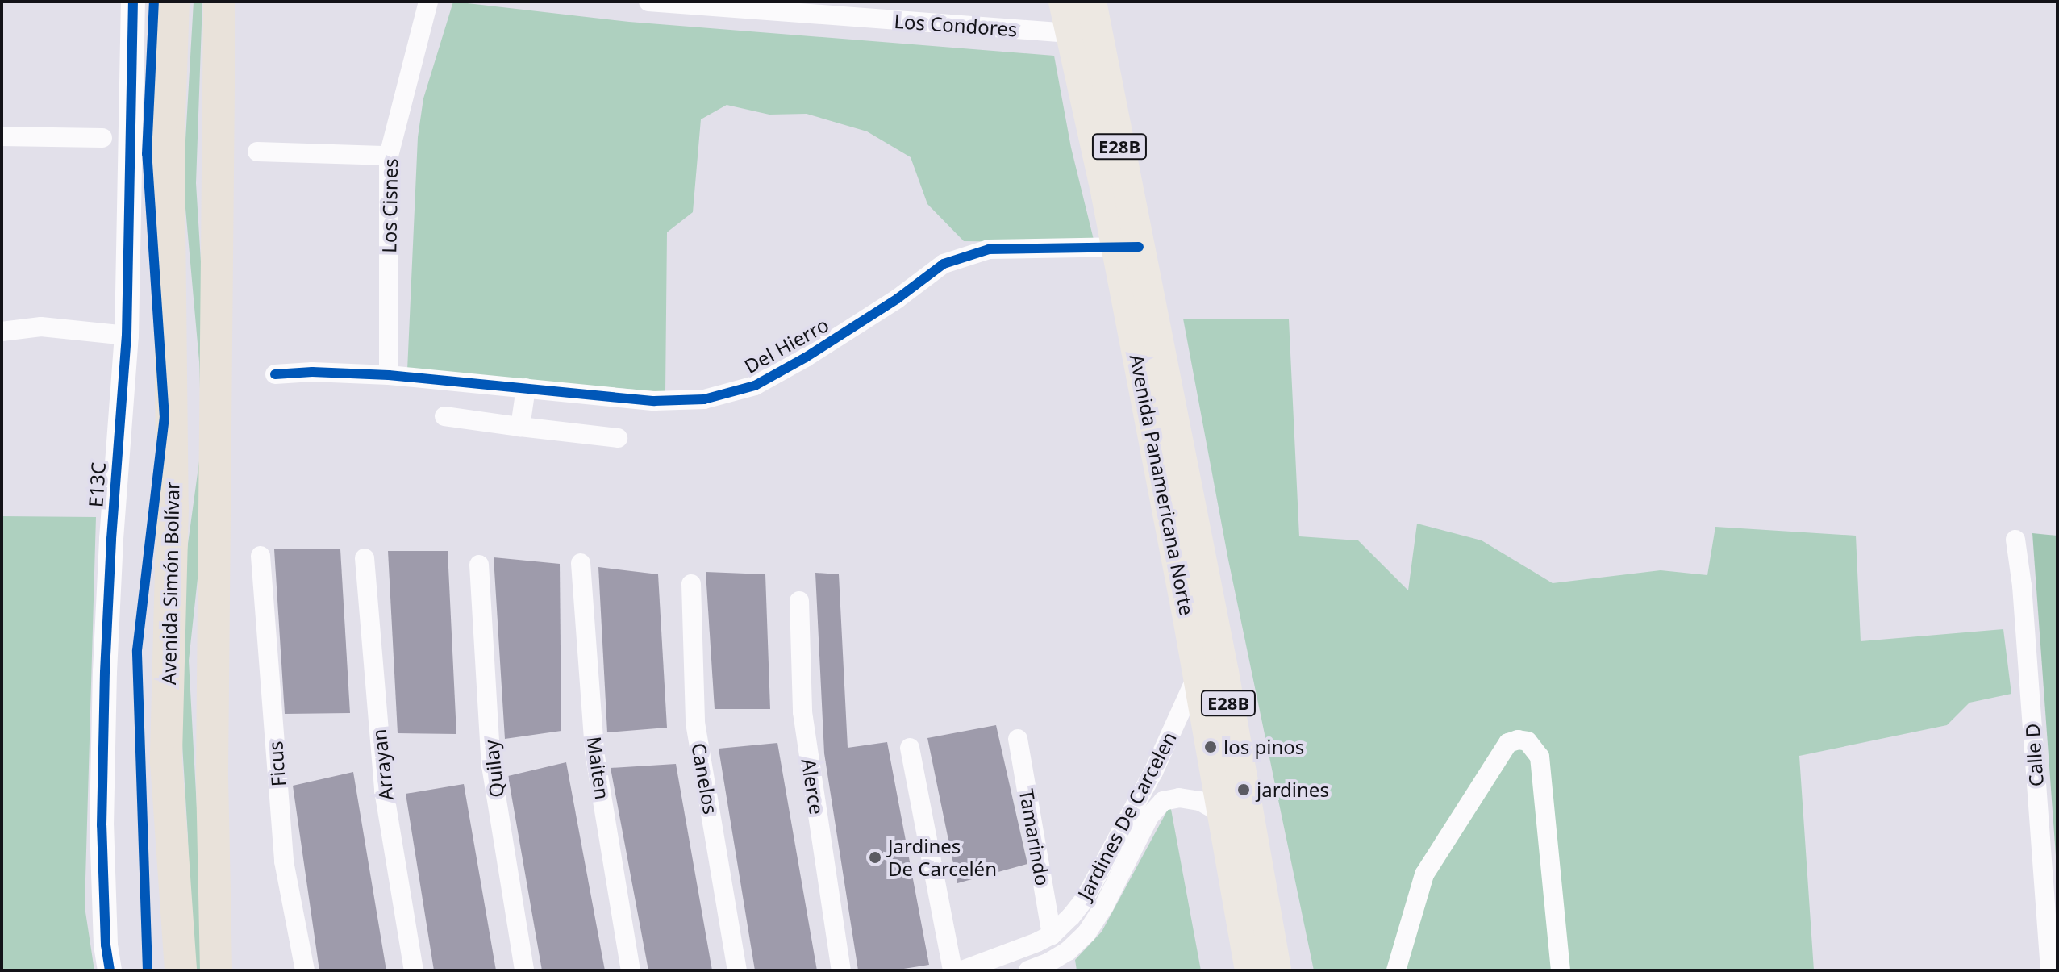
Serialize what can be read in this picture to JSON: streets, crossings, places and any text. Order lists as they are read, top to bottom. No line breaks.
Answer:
{"streets":{"highway":["Avenida Simón Bolívar"],"main road":["E28B","Avenida Panamericana Norte"],"street":["Los Condores","Los Cisnes","Del Hierro","E13C","Calle D","Ficus","Arrayan","Maiten","Quilay","Canelos","Alerce","Jardines De Carcelen","Tamarindo"]},"crossings":[["Los Condores","Avenida Panamericana Norte"],["Los Cisnes","Del Hierro"],["Del Hierro","Avenida Panamericana Norte"],["Avenida Panamericana Norte","Jardines De Carcelen"],["Jardines De Carcelen","Tamarindo"]],"places":["los pinos","jardines","Jardines De Carcelén"]}
